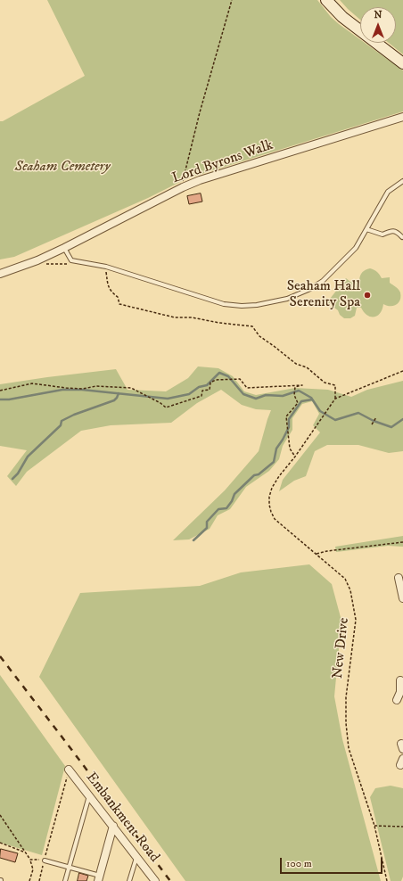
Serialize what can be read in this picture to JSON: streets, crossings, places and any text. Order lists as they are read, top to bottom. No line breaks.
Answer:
{"streets":{"street":["Lord Byrons Walk","Embankment Road"],"path":["New Drive"]},"parks":["Seaham Cemetery"],"places":["Seaham Hall Serenity Spa"],"scale_bar":"100 m","north":"top"}
